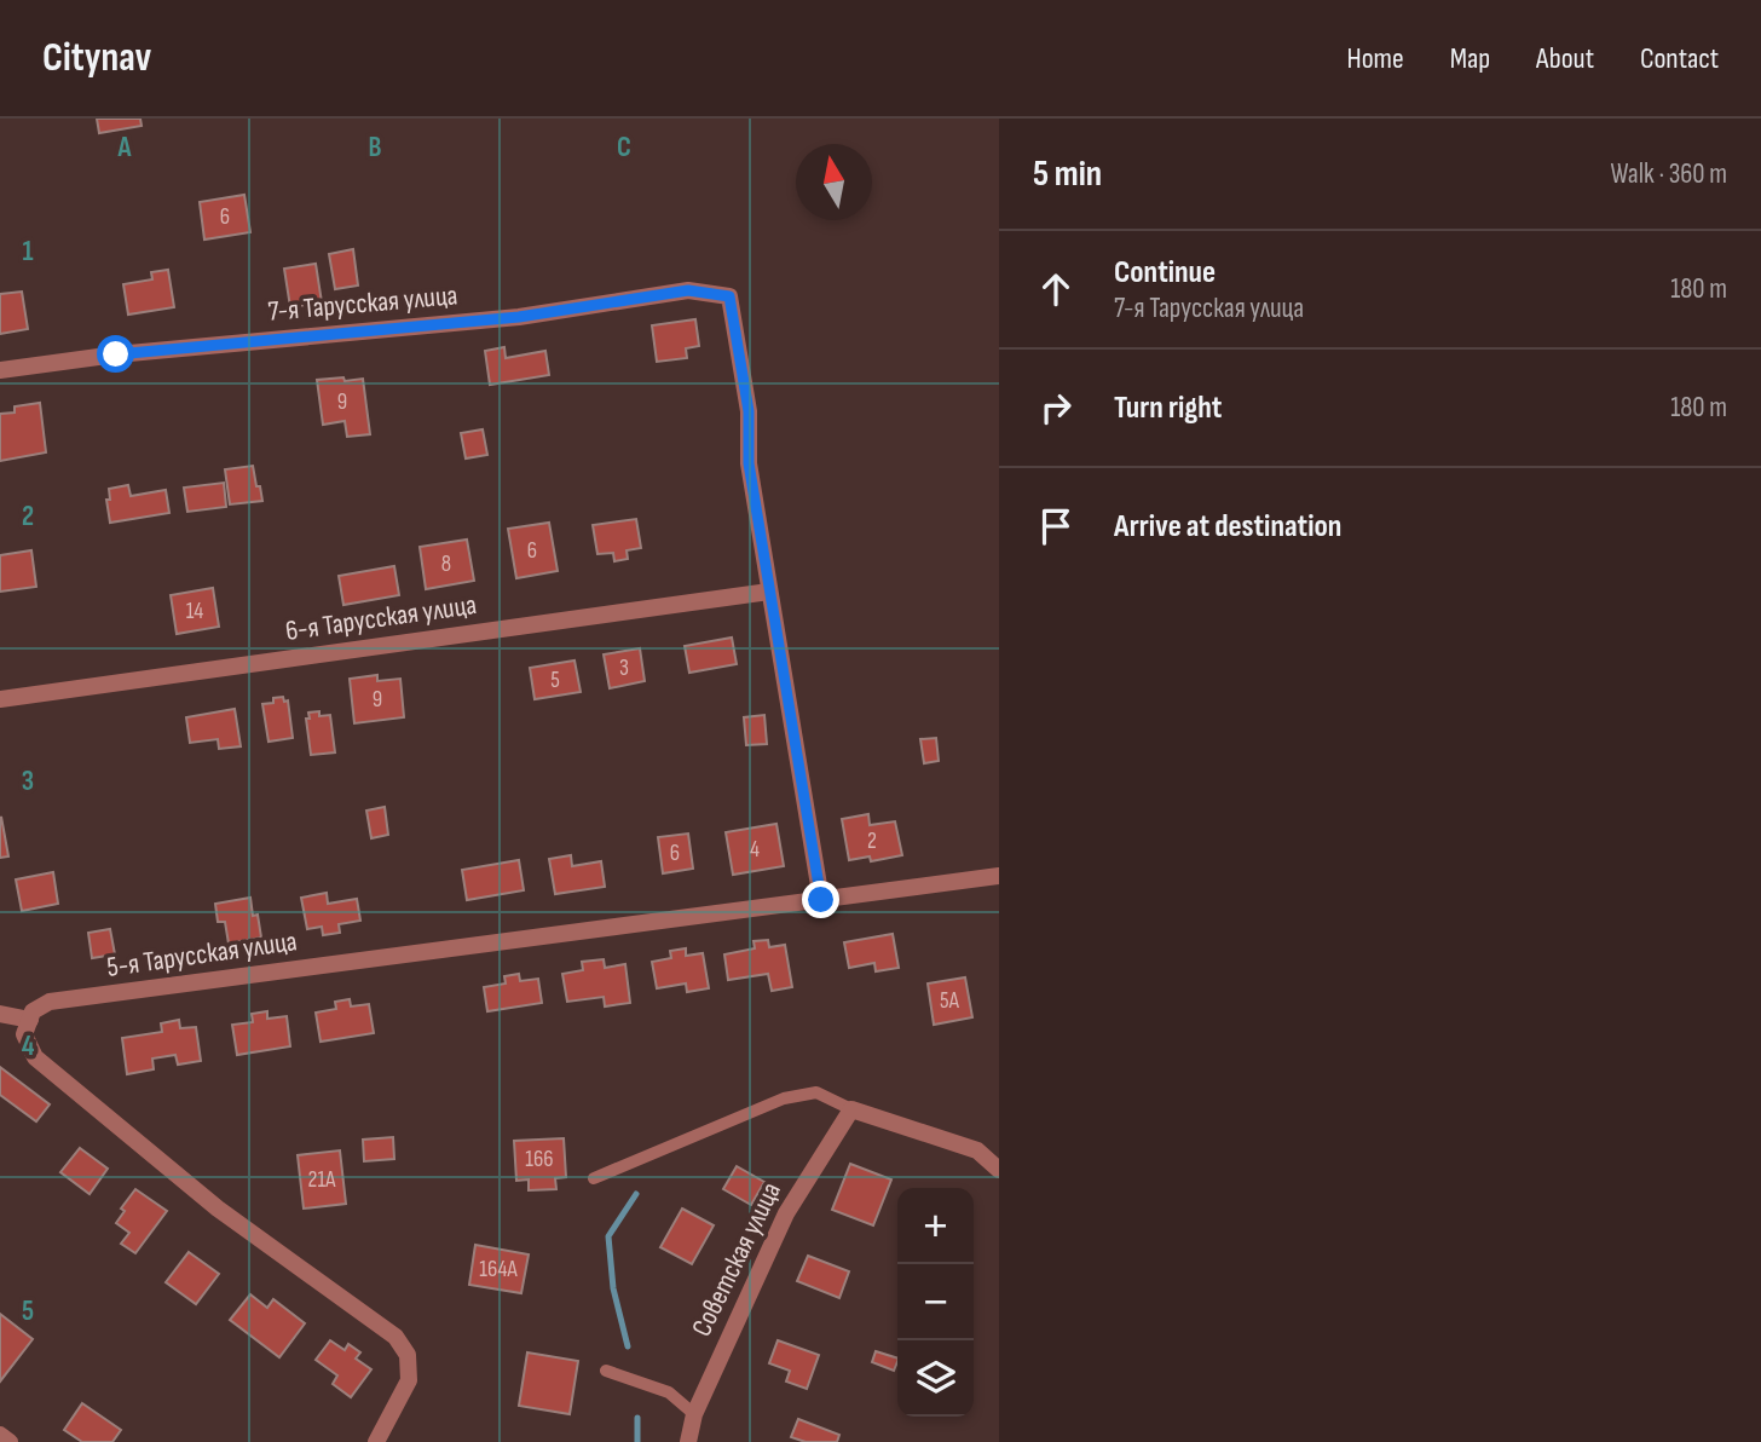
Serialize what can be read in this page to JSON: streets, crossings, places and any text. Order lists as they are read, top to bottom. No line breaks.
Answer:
{"streets":{"street":["7-я Тарусская улица","6-я Тарусская улица","5-я Тарусская улица","Советская улица"]},"crossings":[["7-я Тарусская улица","6-я Тарусская улица"]],"house_numbers":["6","9","6","8","14","3","5","9","2","4","6","5А","166","21А","164А"],"north":"top","page":{"header":"Citynav","nav":["Home","Map","About","Contact"],"heading":["5 min","Walk · 360 m"],"list":[["Continue","7-я Тарусская улица","180 m"],["Turn right","180 m"],"Arrive at destination"],"map_buttons":["+","−"]},"grid":{"columns":["A","B","C"],"rows":["1","2","3","4","5"]}}
